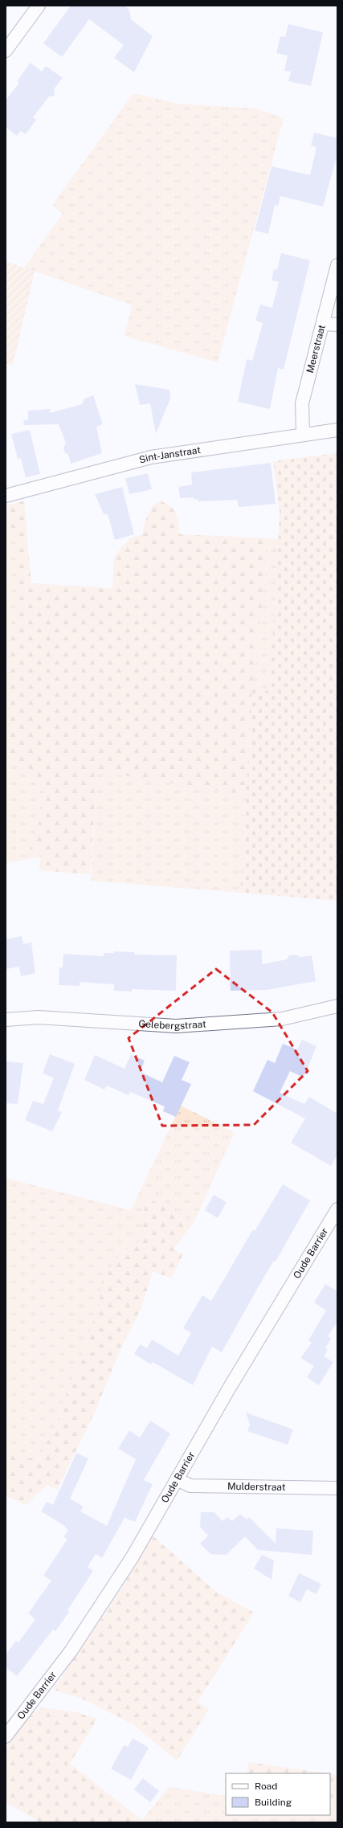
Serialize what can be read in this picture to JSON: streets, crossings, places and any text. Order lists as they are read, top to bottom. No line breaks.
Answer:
{"streets":{"street":["Meerstraat","Sint-Janstraat","Gelebergstraat","Oude Barrier","Mulderstraat"]},"crossings":[["Meerstraat","Sint-Janstraat"],["Oude Barrier","Mulderstraat"]],"legend":["Road","Building"]}
